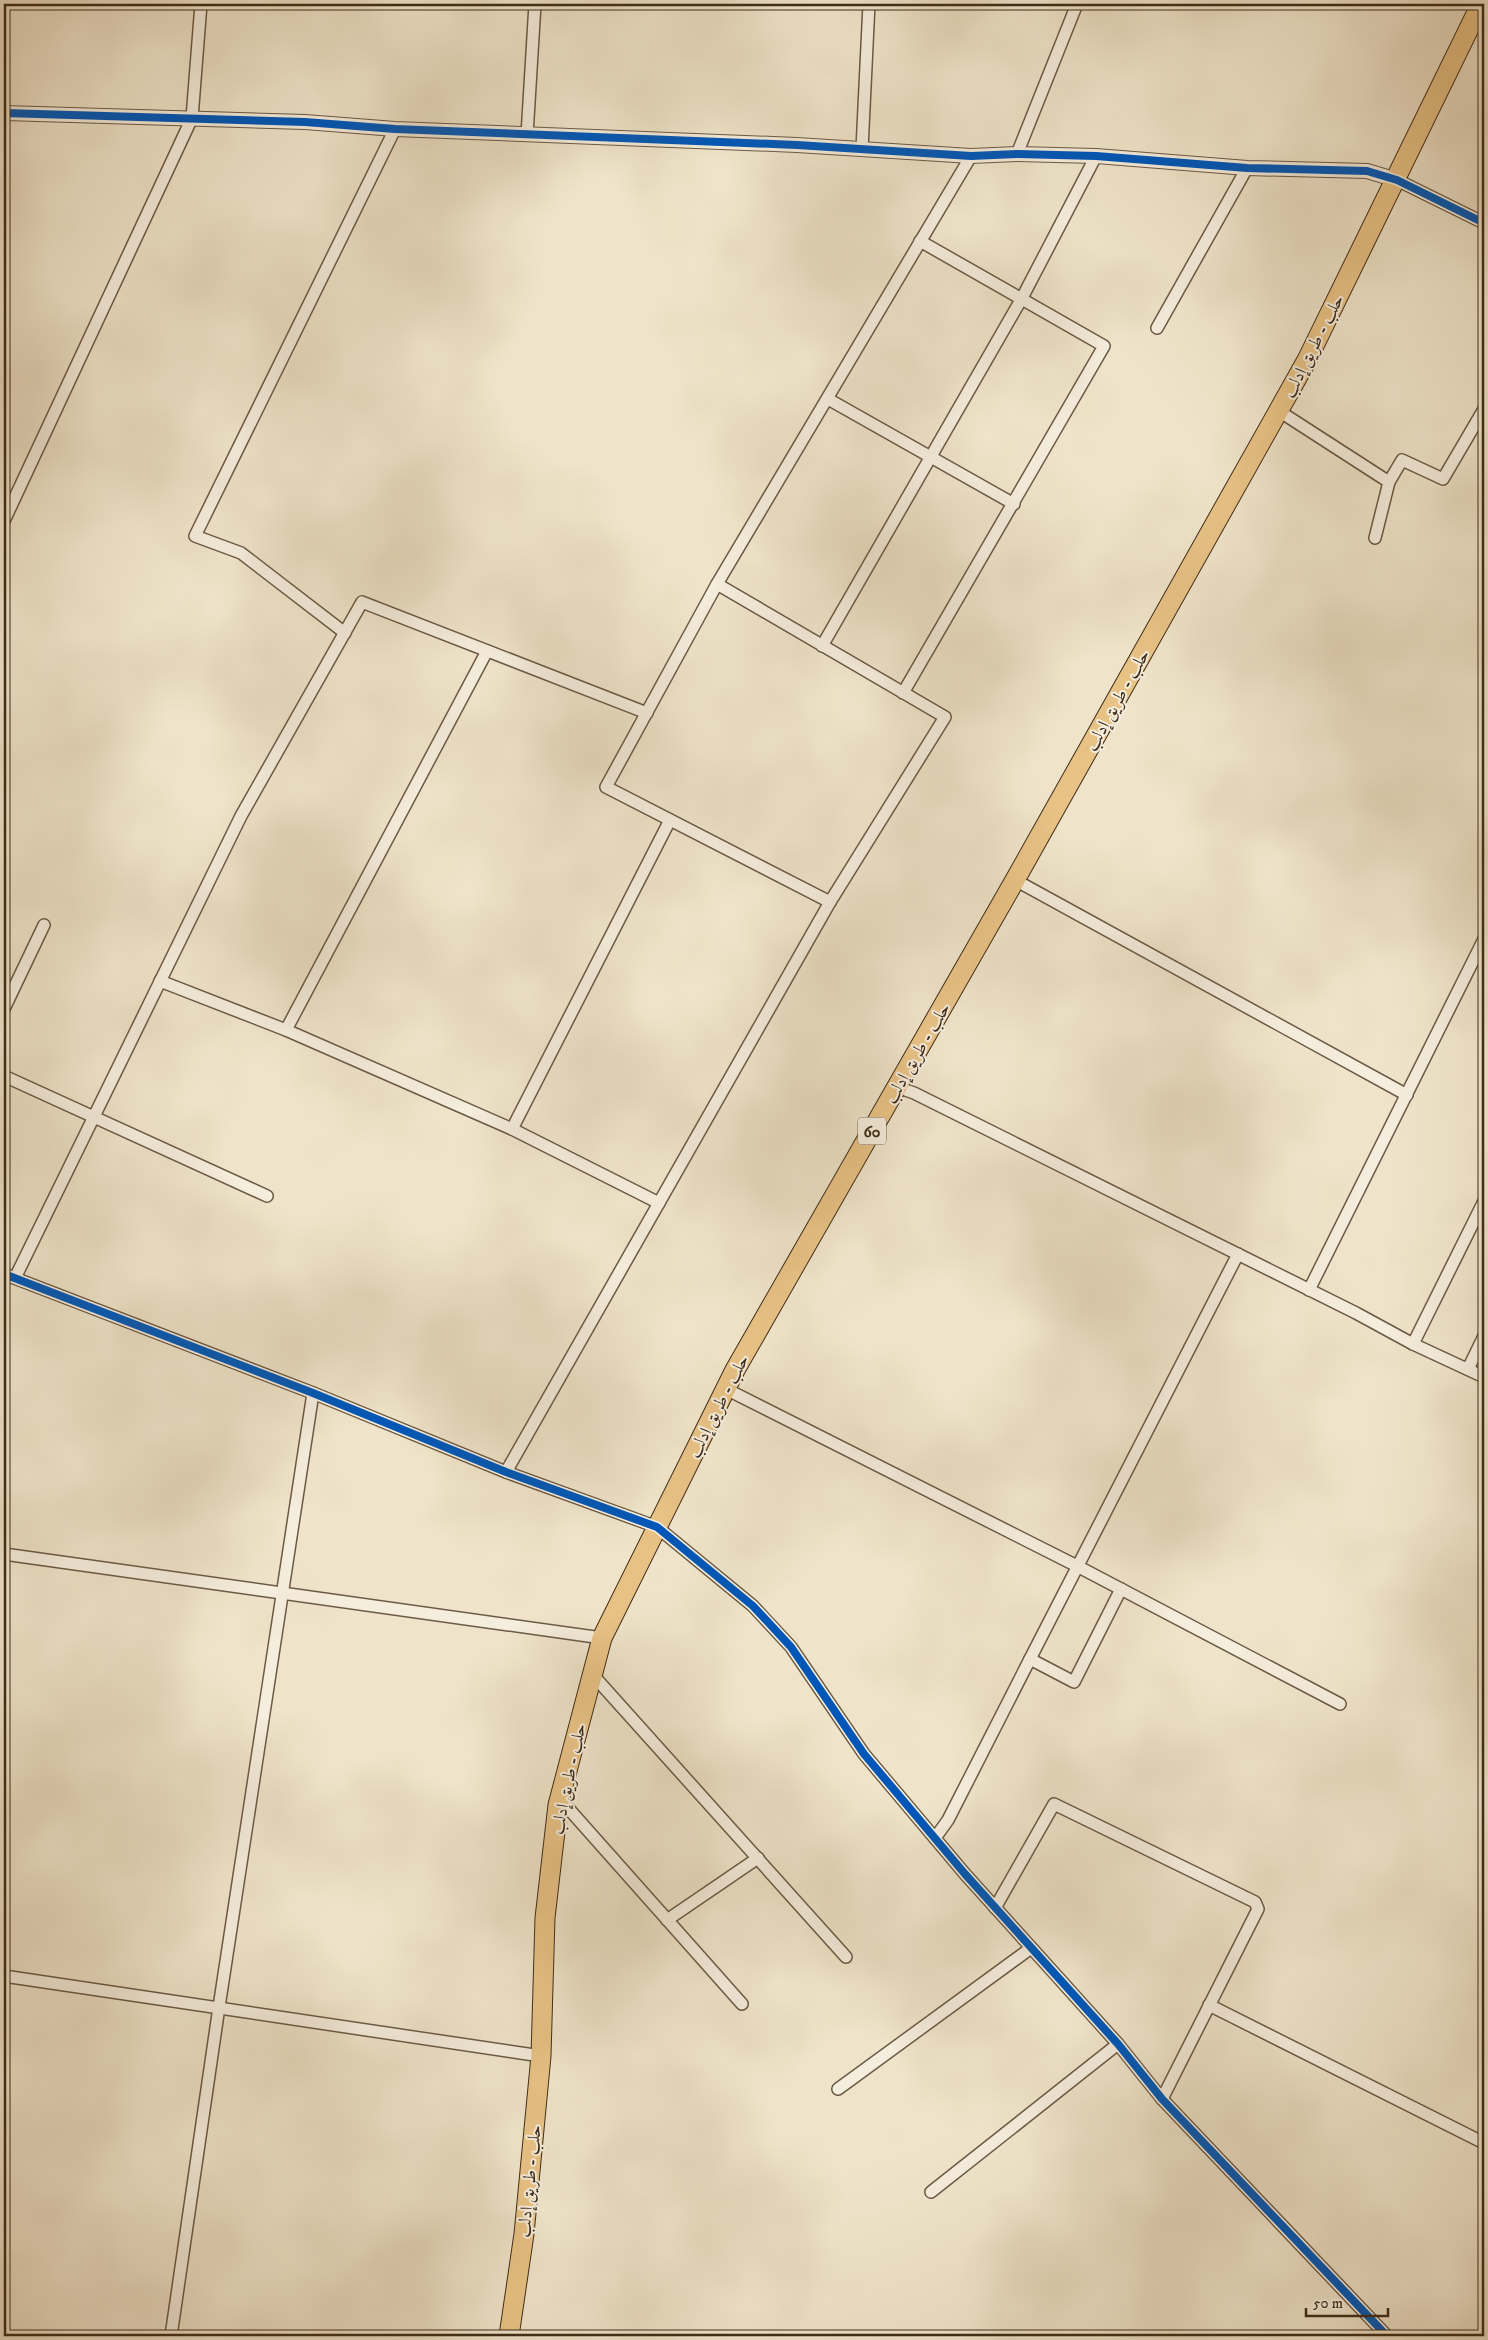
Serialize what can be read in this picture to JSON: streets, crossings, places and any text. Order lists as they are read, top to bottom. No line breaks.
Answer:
{"streets":{"highway":["حلب - طريق إدلب","60"]},"scale_bar":"50 m"}
